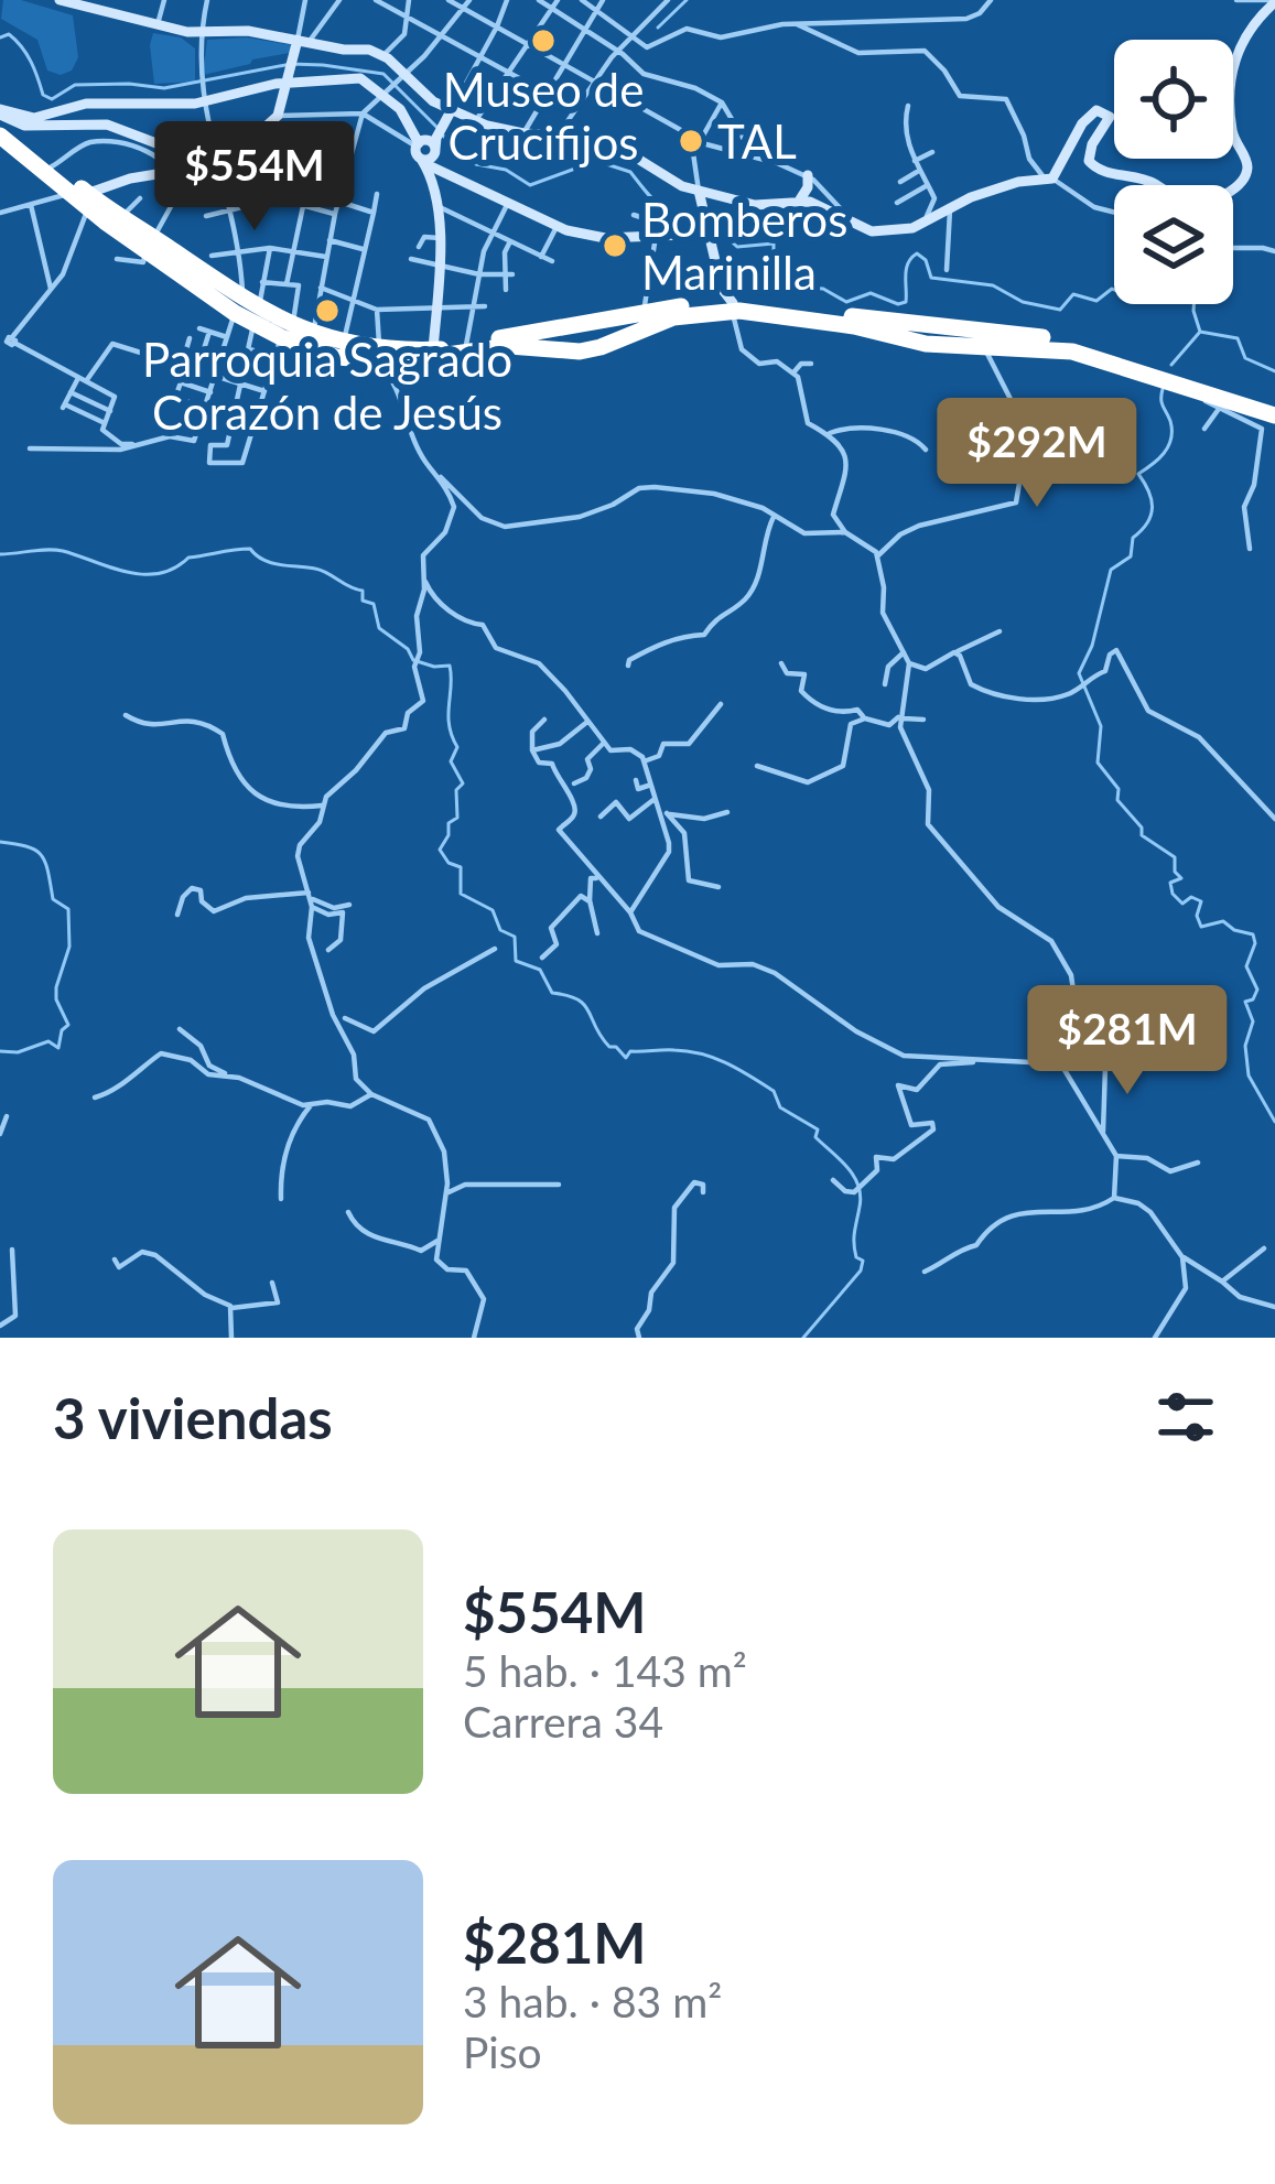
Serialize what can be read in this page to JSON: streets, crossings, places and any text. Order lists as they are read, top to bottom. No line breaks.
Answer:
{"places":["Museo de Crucifijos","TAL","Bomberos Marinilla","Parroquia Sagrado Corazón de Jesús"],"page":{"price":["$554M","$292M","$281M"],"heading":"3 viviendas","list":[{"name":"$554M","note":"5 hab. · 143 m² · Carrera 34"},{"name":"$281M","note":"3 hab. · 83 m² · Piso"}]}}
